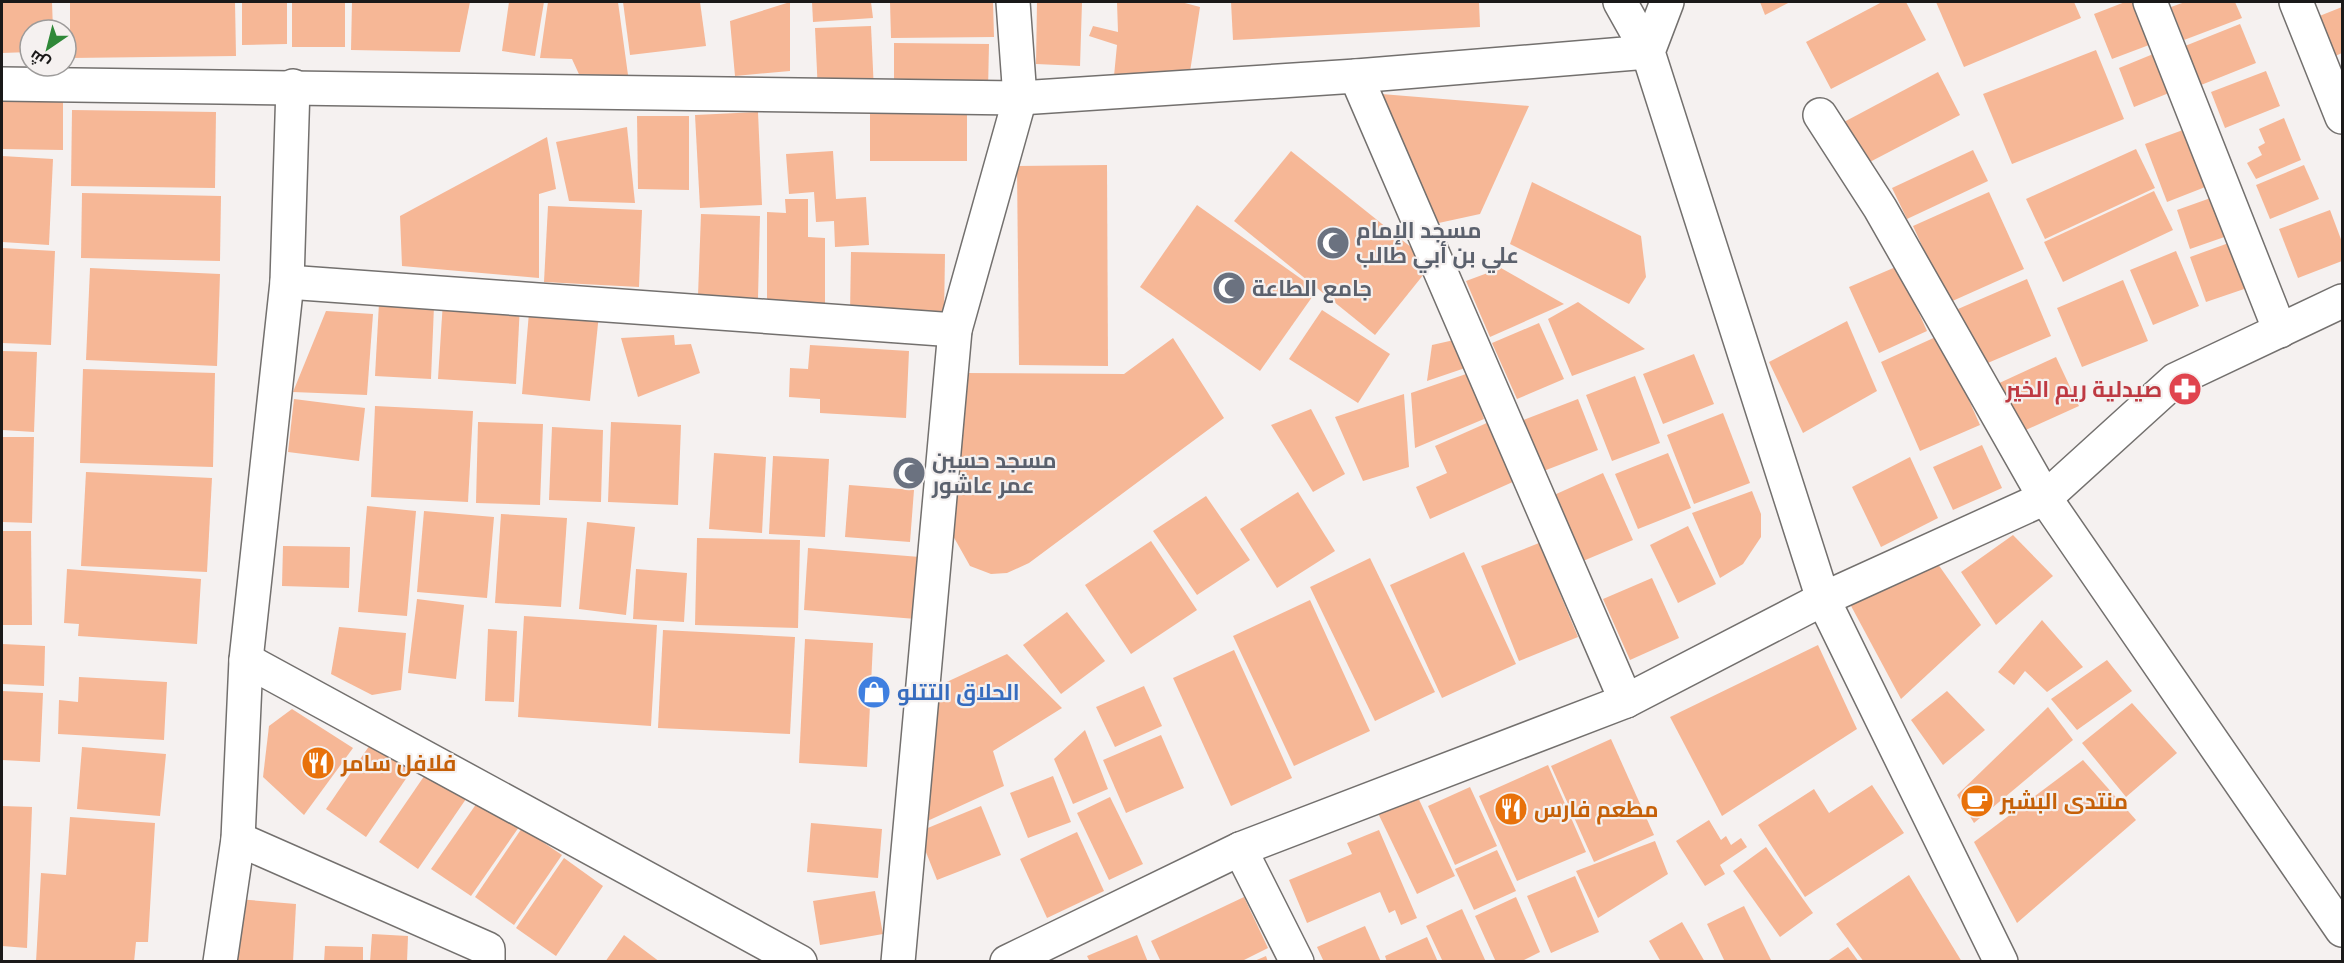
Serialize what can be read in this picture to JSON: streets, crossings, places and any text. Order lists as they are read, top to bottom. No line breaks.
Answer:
{"places":{"mosque":["مسجد الإمام علي بن أبي طالب","جامع الطاعة","مسجد حسين عمر عاشور"],"pharmacy":["صيدلية ريم الخير"],"shop":["الحلاق التتلو"],"restaurant":["فلافل سامر","مطعم فارس"],"cafe":["منتدى البشير"]},"north":"bottom left"}
